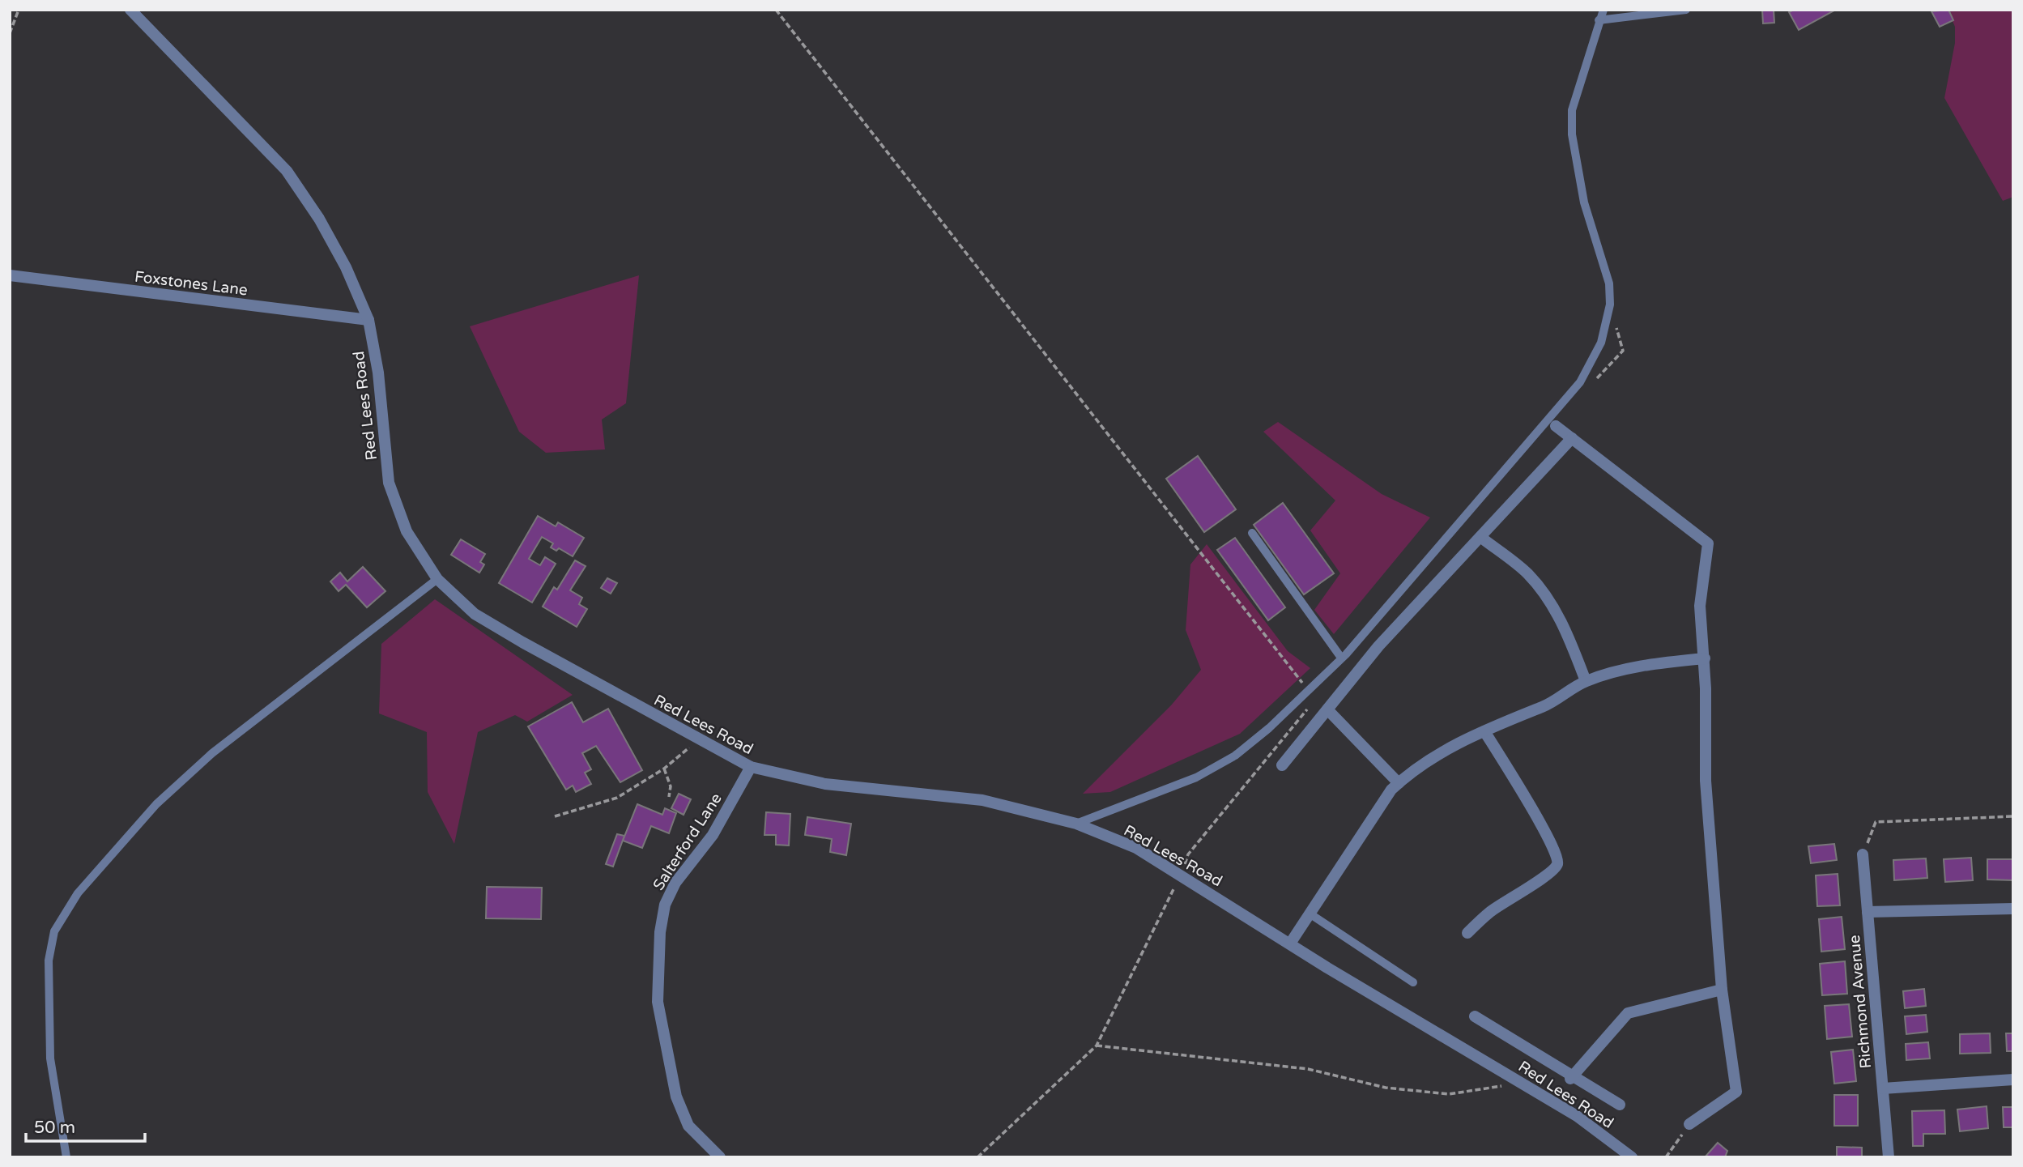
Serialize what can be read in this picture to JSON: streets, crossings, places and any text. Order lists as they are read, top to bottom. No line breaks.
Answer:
{"streets":{"street":["Foxstones Lane","Red Lees Road","Salterford Lane","Richmond Avenue"]},"crossings":[["Foxstones Lane","Red Lees Road"],["Red Lees Road","Salterford Lane"]],"scale_bar":"50 m"}
